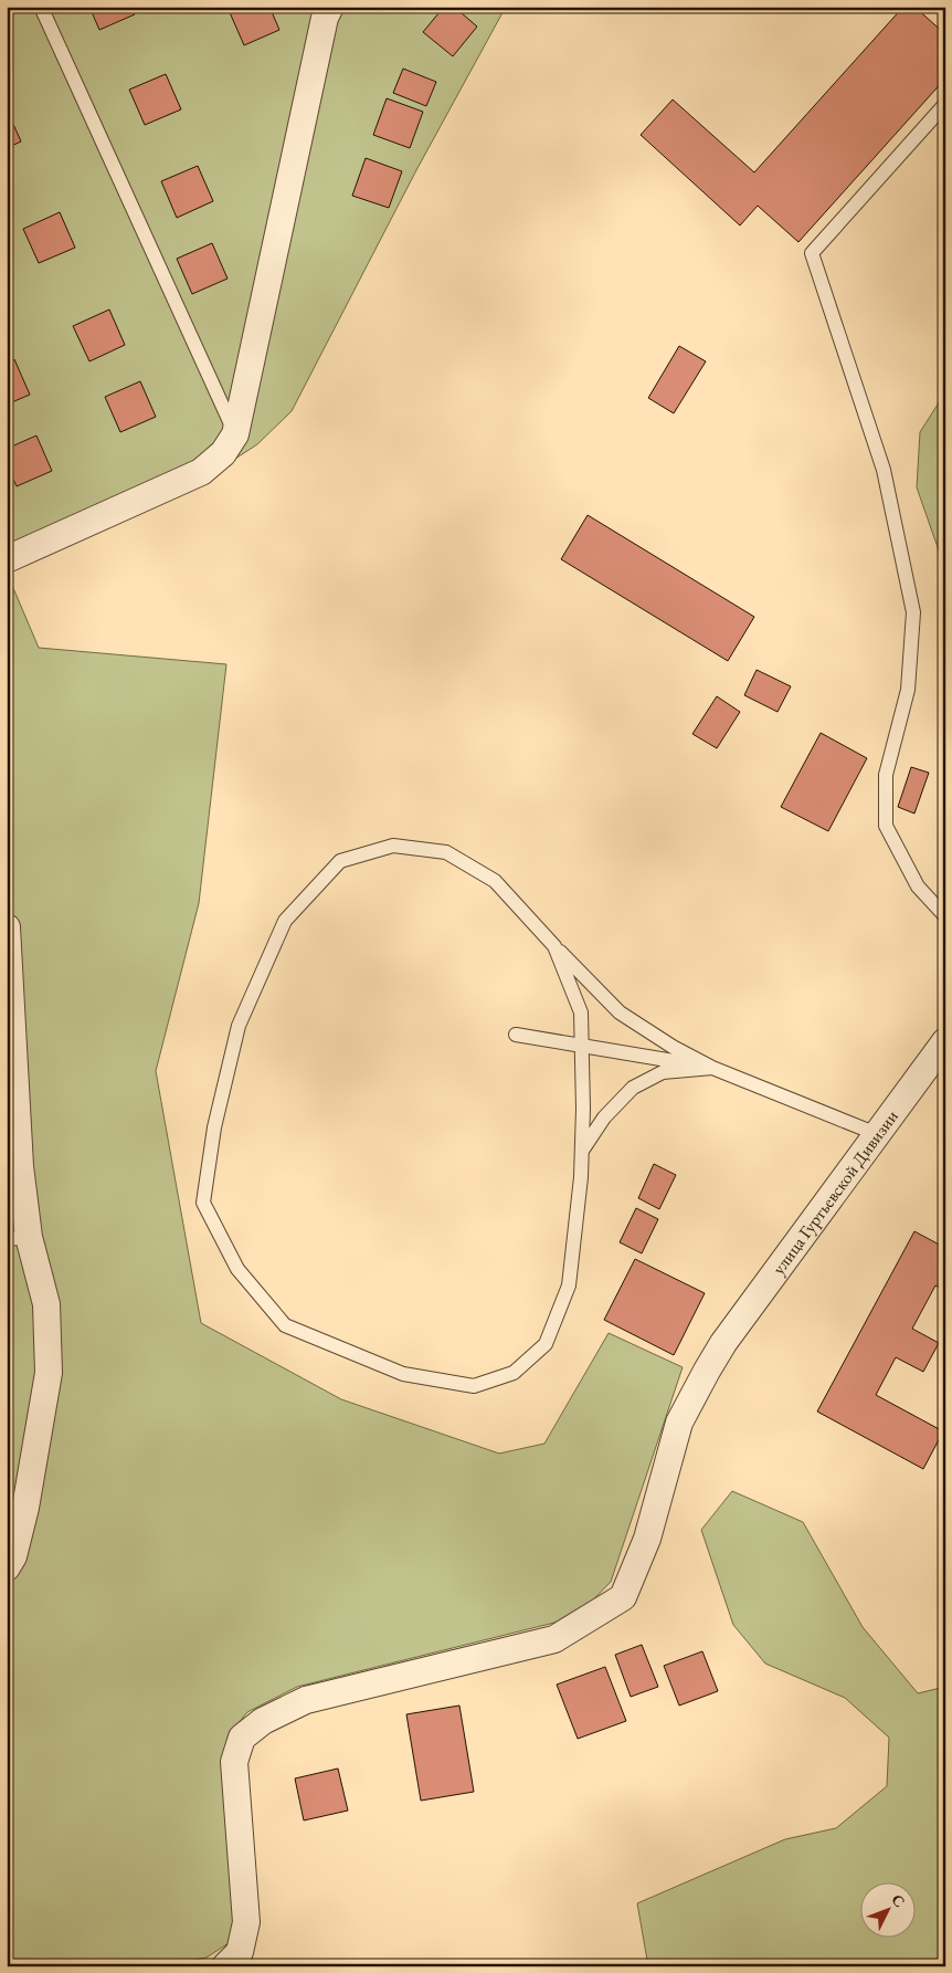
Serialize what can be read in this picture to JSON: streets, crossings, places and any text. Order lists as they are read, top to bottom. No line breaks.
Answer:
{"streets":{"street":["улица Гуртьевской Дивизии"]},"north":"top right"}
